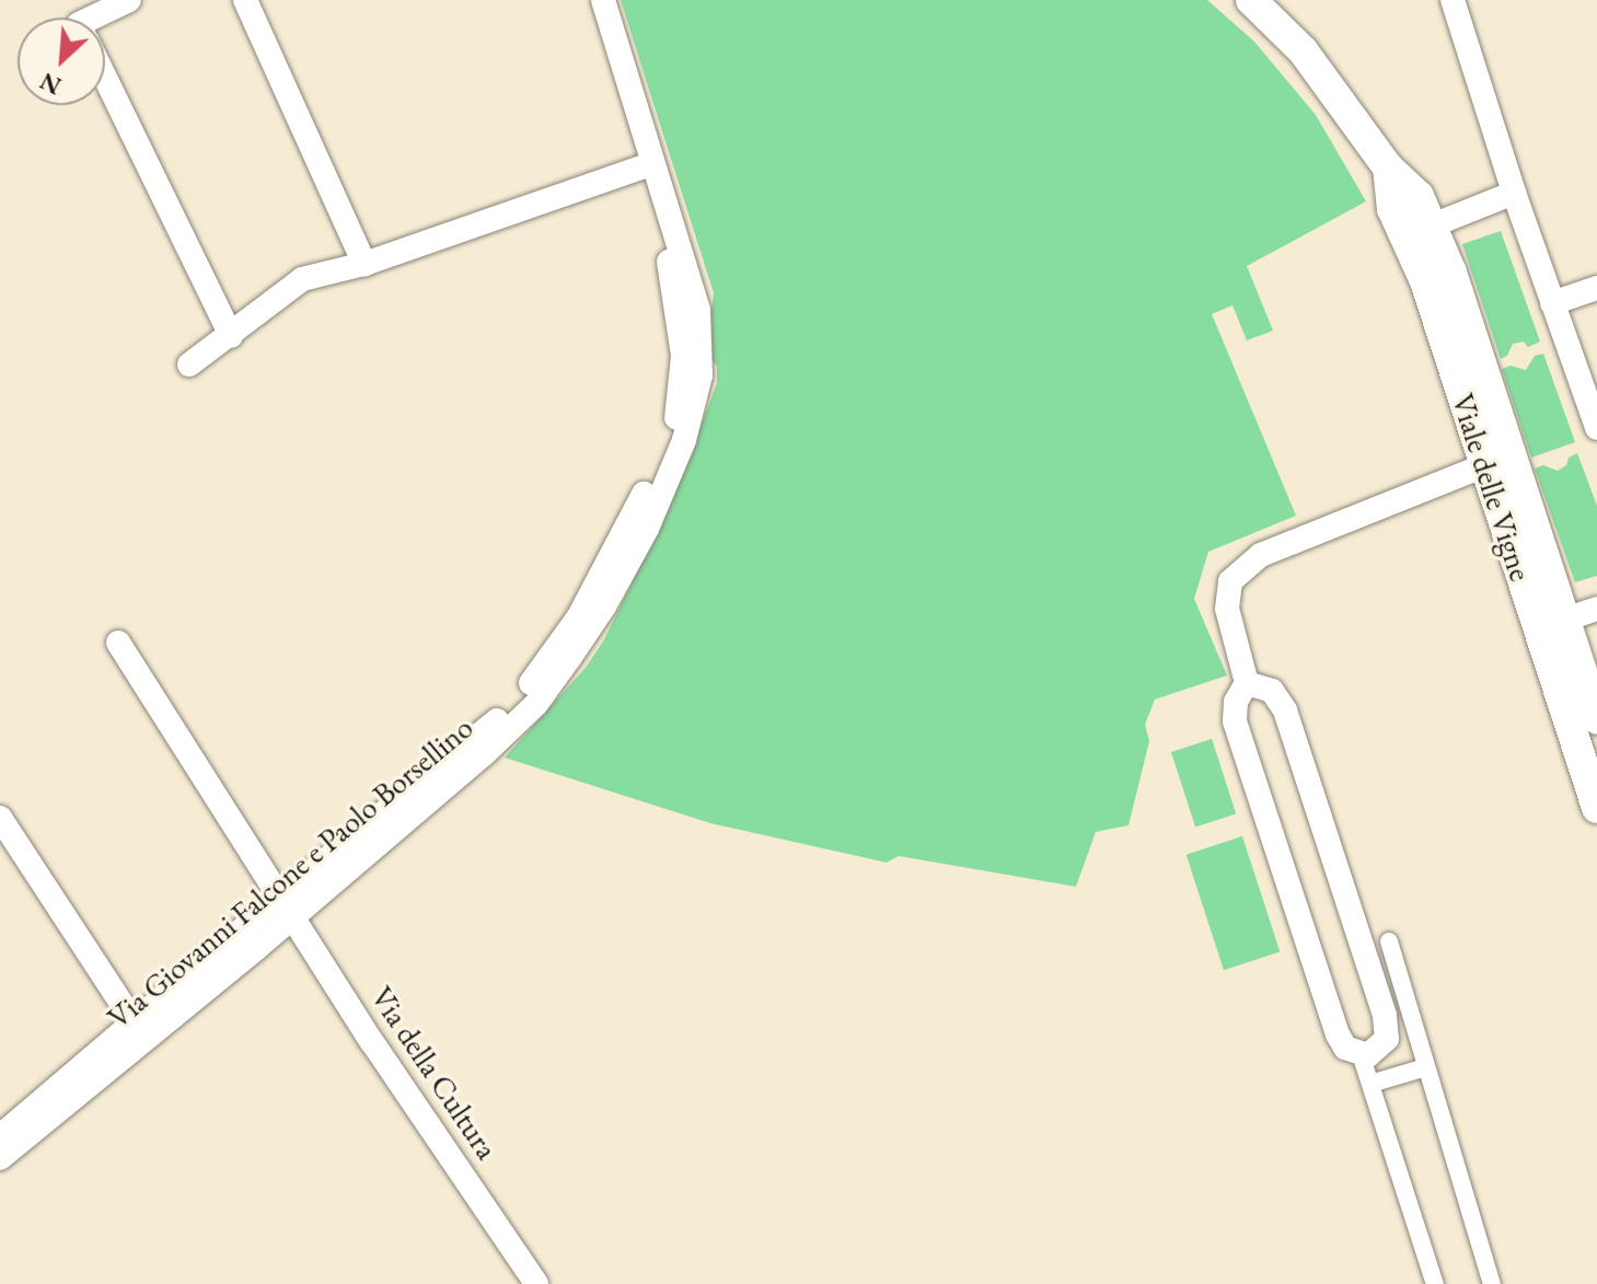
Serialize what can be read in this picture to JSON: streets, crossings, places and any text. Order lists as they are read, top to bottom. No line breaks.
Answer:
{"streets":{"street":["Viale delle Vigne","Via Giovanni Falcone e Paolo Borsellino","Via della Cultura"]},"crossings":[["Via Giovanni Falcone e Paolo Borsellino","Via della Cultura"]],"north":"bottom left"}
